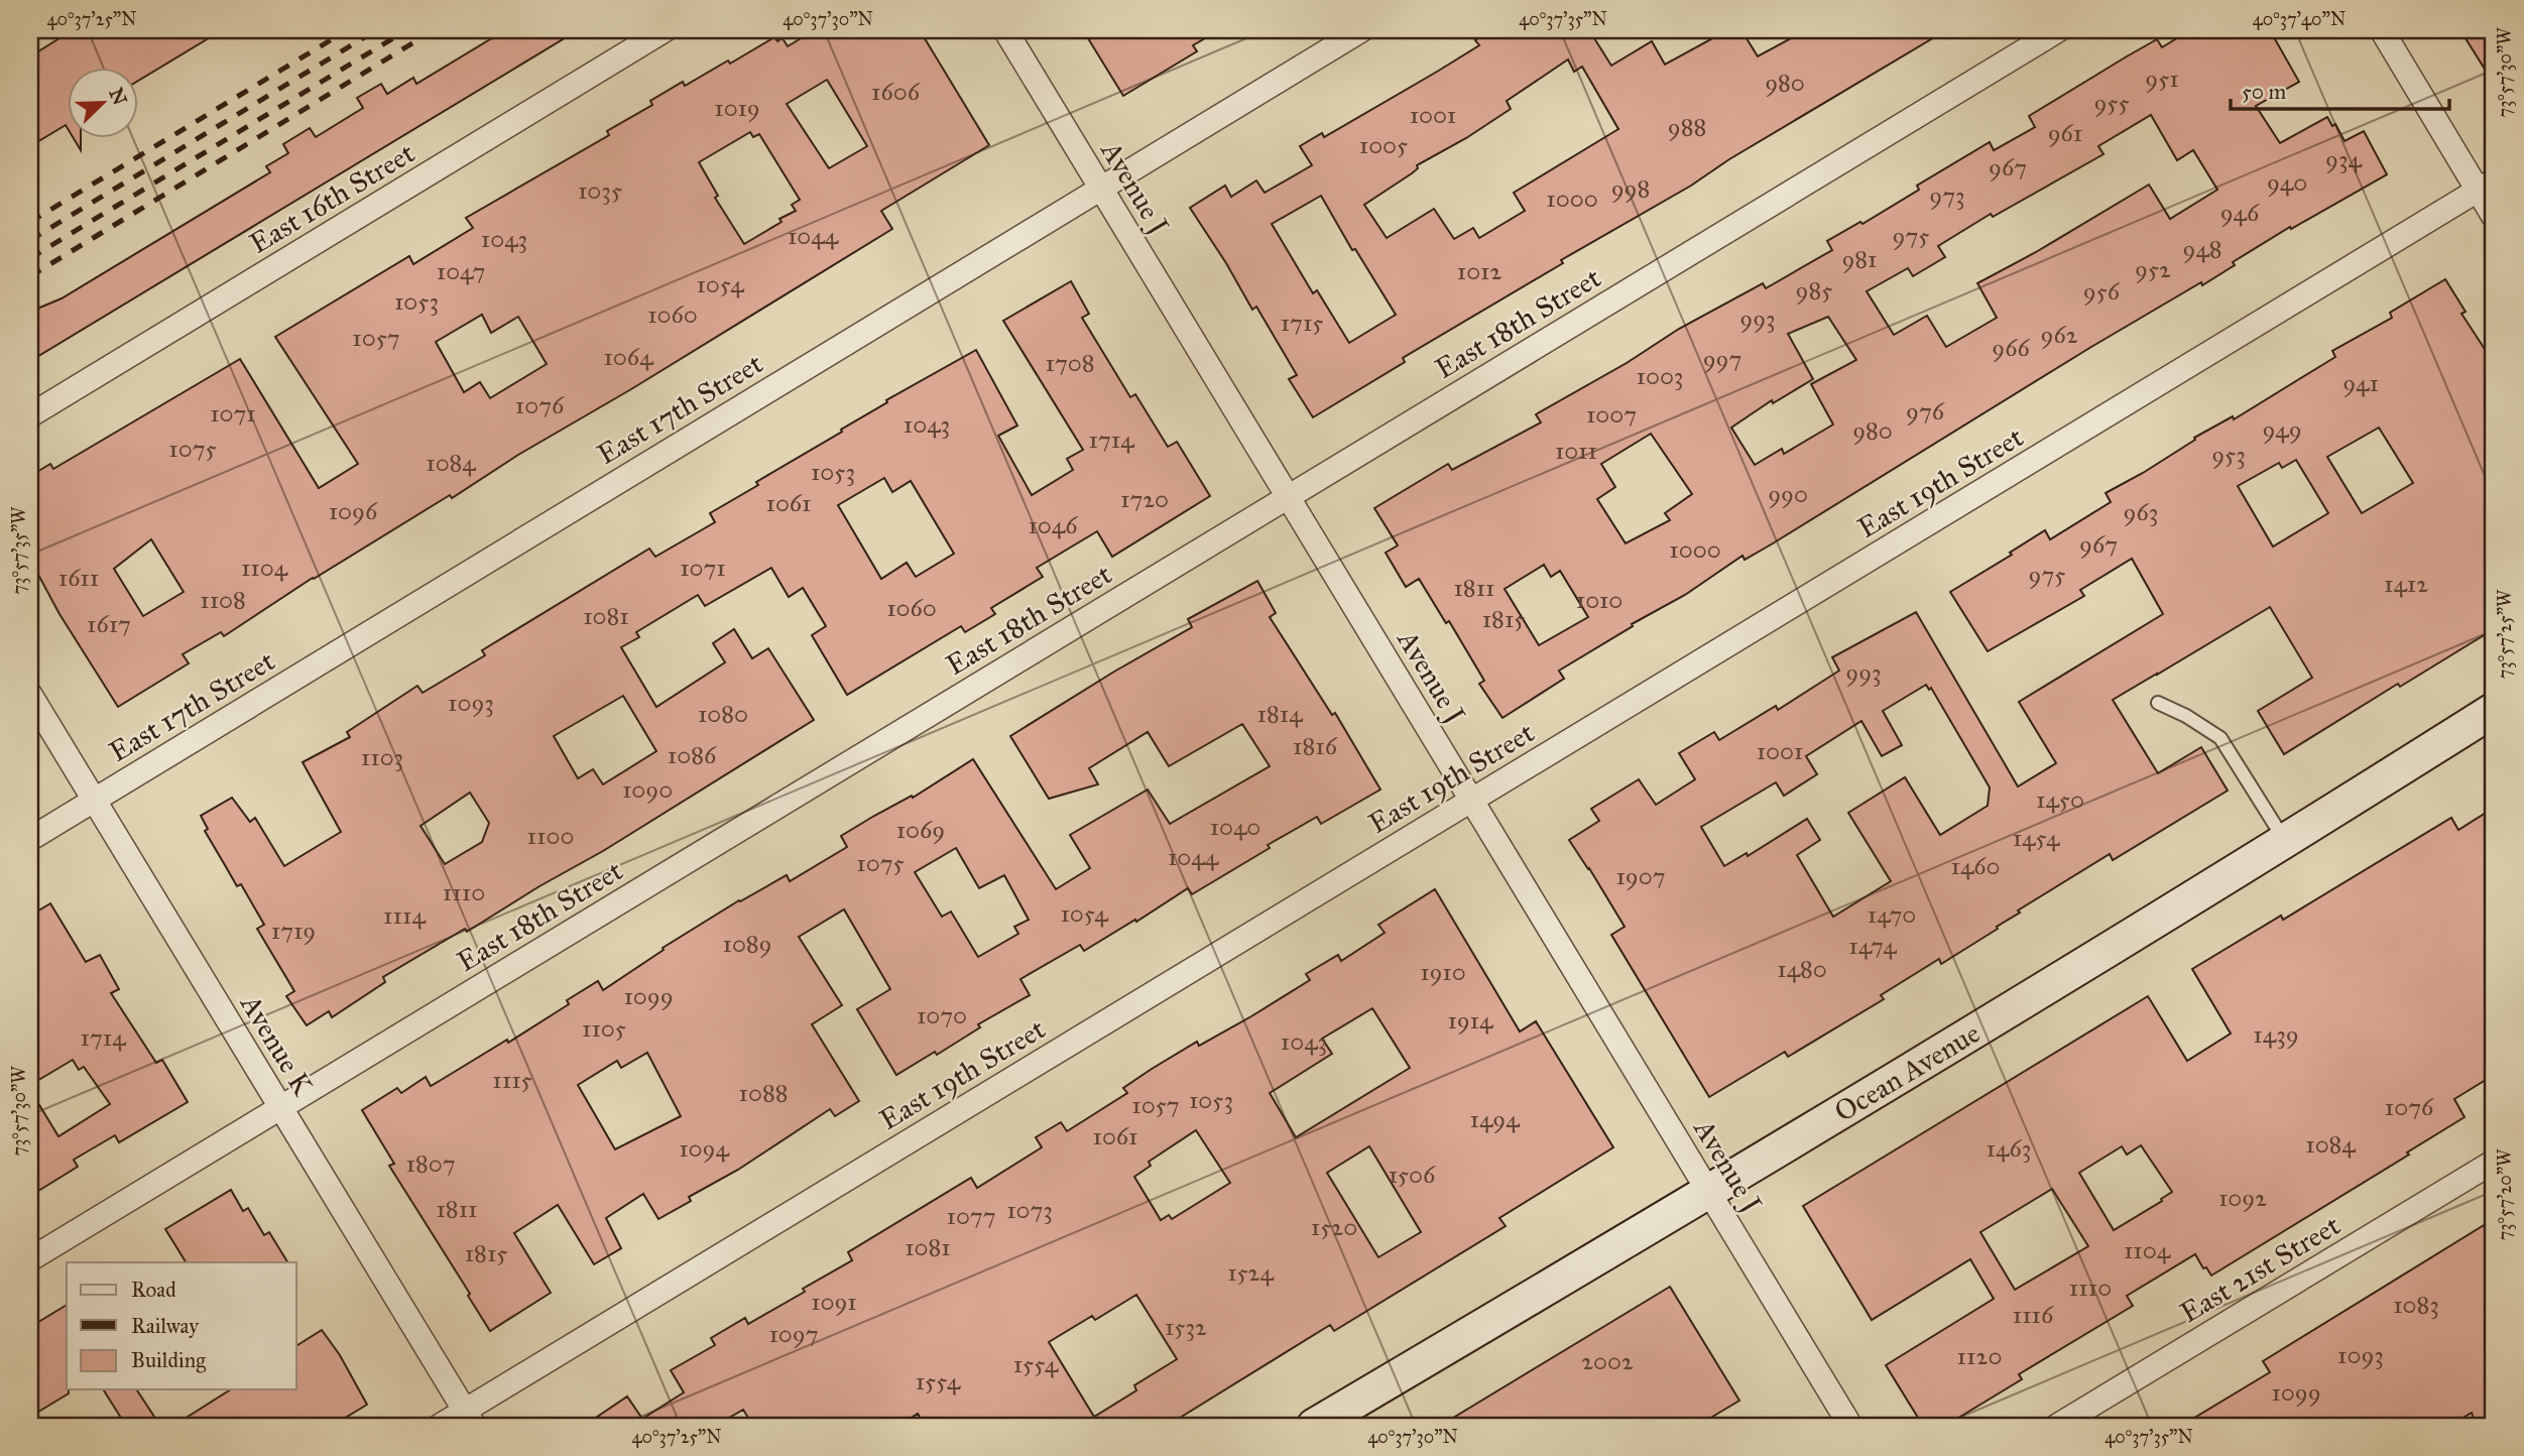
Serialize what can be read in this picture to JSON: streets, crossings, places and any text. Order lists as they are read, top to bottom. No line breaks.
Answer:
{"streets":{"main road":["Ocean Avenue"],"street":["Avenue J","East 16th Street","East 18th Street","East 17th Street","East 19th Street","Avenue K","East 21st Street"]},"crossings":[["Avenue J","East 18th Street"],["Avenue J","East 17th Street"],["Avenue J","East 19th Street"],["Avenue J","Ocean Avenue"],["East 18th Street","Avenue K"],["East 17th Street","Avenue K"],["East 19th Street","Avenue K"]],"house_numbers":["951","980","1606","955","1019","1001","988","961","1005","934","967","940","998","1035","973","1000","946","1044","975","1043","948","981","952","1047","1012","1054","985","956","1053","1060","993","1715","962","1057","966","1064","997","1708","1003","941","1076","976","1071","1007","1043","949","980","1714","1075","1011","953","1084","1053","990","1720","1061","1096","963","1046","967","1000","1104","1071","975","1611","1412","1811","1108","1010","1060","1081","1815","1617","993","1093","1080","1814","1816","1001","1086","1103","1090","1450","1040","1069","1100","1454","1044","1075","1460","1907","1110","1054","1470","1114","1719","1089","1474","1480","1910","1099","1070","1914","1105","1439","1714","1043","1115","1088","1053","1057","1076","1494","1061","1084","1094","1463","1807","1506","1092","1811","1073","1077","1520","1081","1104","1815","1524","1110","1091","1083","1116","1532","1097","1093","1120","2002","1554","1554","1099"],"legend":["Road","Railway","Building"],"scale_bar":"50 m","north":"top right","coordinates":["40°37'25\"N","40°37'30\"N","40°37'35\"N","40°37'40\"N","73°57'30\"W","73°57'35\"W","73°57'25\"W","73°57'20\"W"]}
